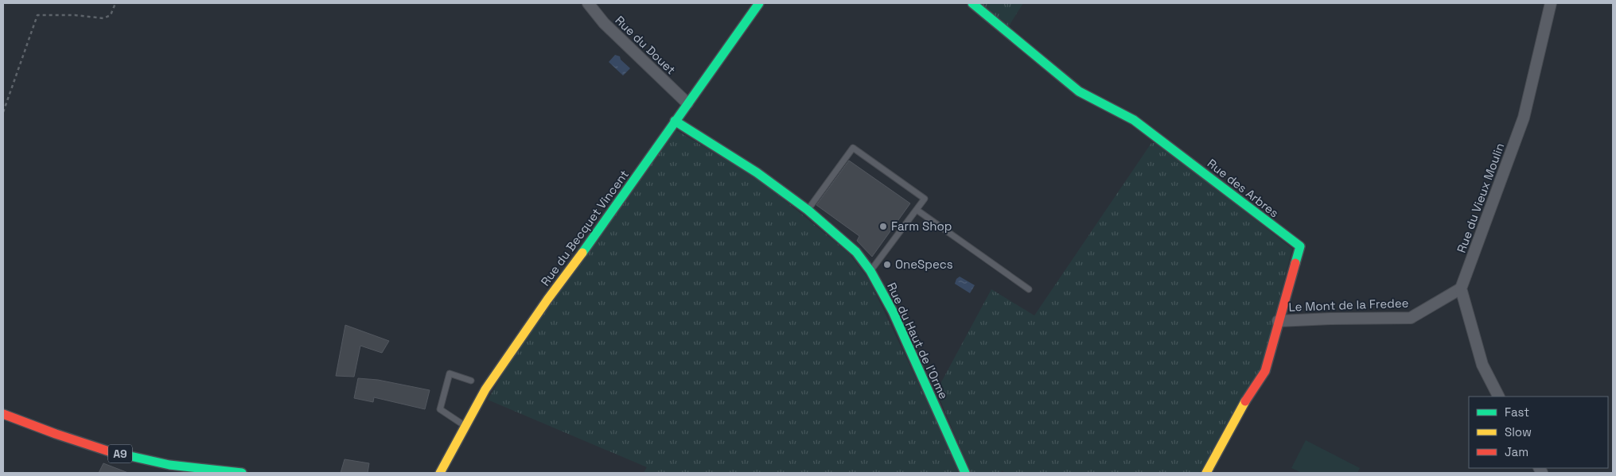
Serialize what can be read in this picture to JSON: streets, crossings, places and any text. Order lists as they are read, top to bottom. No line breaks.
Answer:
{"streets":{"street":["Rue du Douet","Rue des Arbres","Rue du Vieux Moulin","Rue du Becquet Vincent","Le Mont de la Fredee","Rue du Haut de l'Orme","A9"]},"crossings":[["Rue du Douet","Rue du Becquet Vincent"],["Rue des Arbres","Le Mont de la Fredee"],["Rue du Vieux Moulin","Le Mont de la Fredee"],["Rue du Becquet Vincent","Rue du Haut de l'Orme"]],"places":["Farm Shop","OneSpecs"],"legend":["Fast","Slow","Jam"]}
